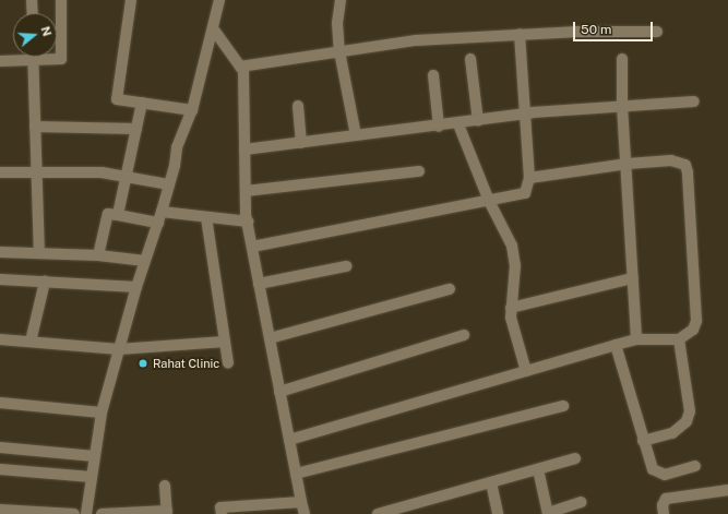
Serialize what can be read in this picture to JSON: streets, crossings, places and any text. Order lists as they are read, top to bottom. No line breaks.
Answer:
{"places":["Rahat Clinic"],"scale_bar":"50 m","north":"right"}
